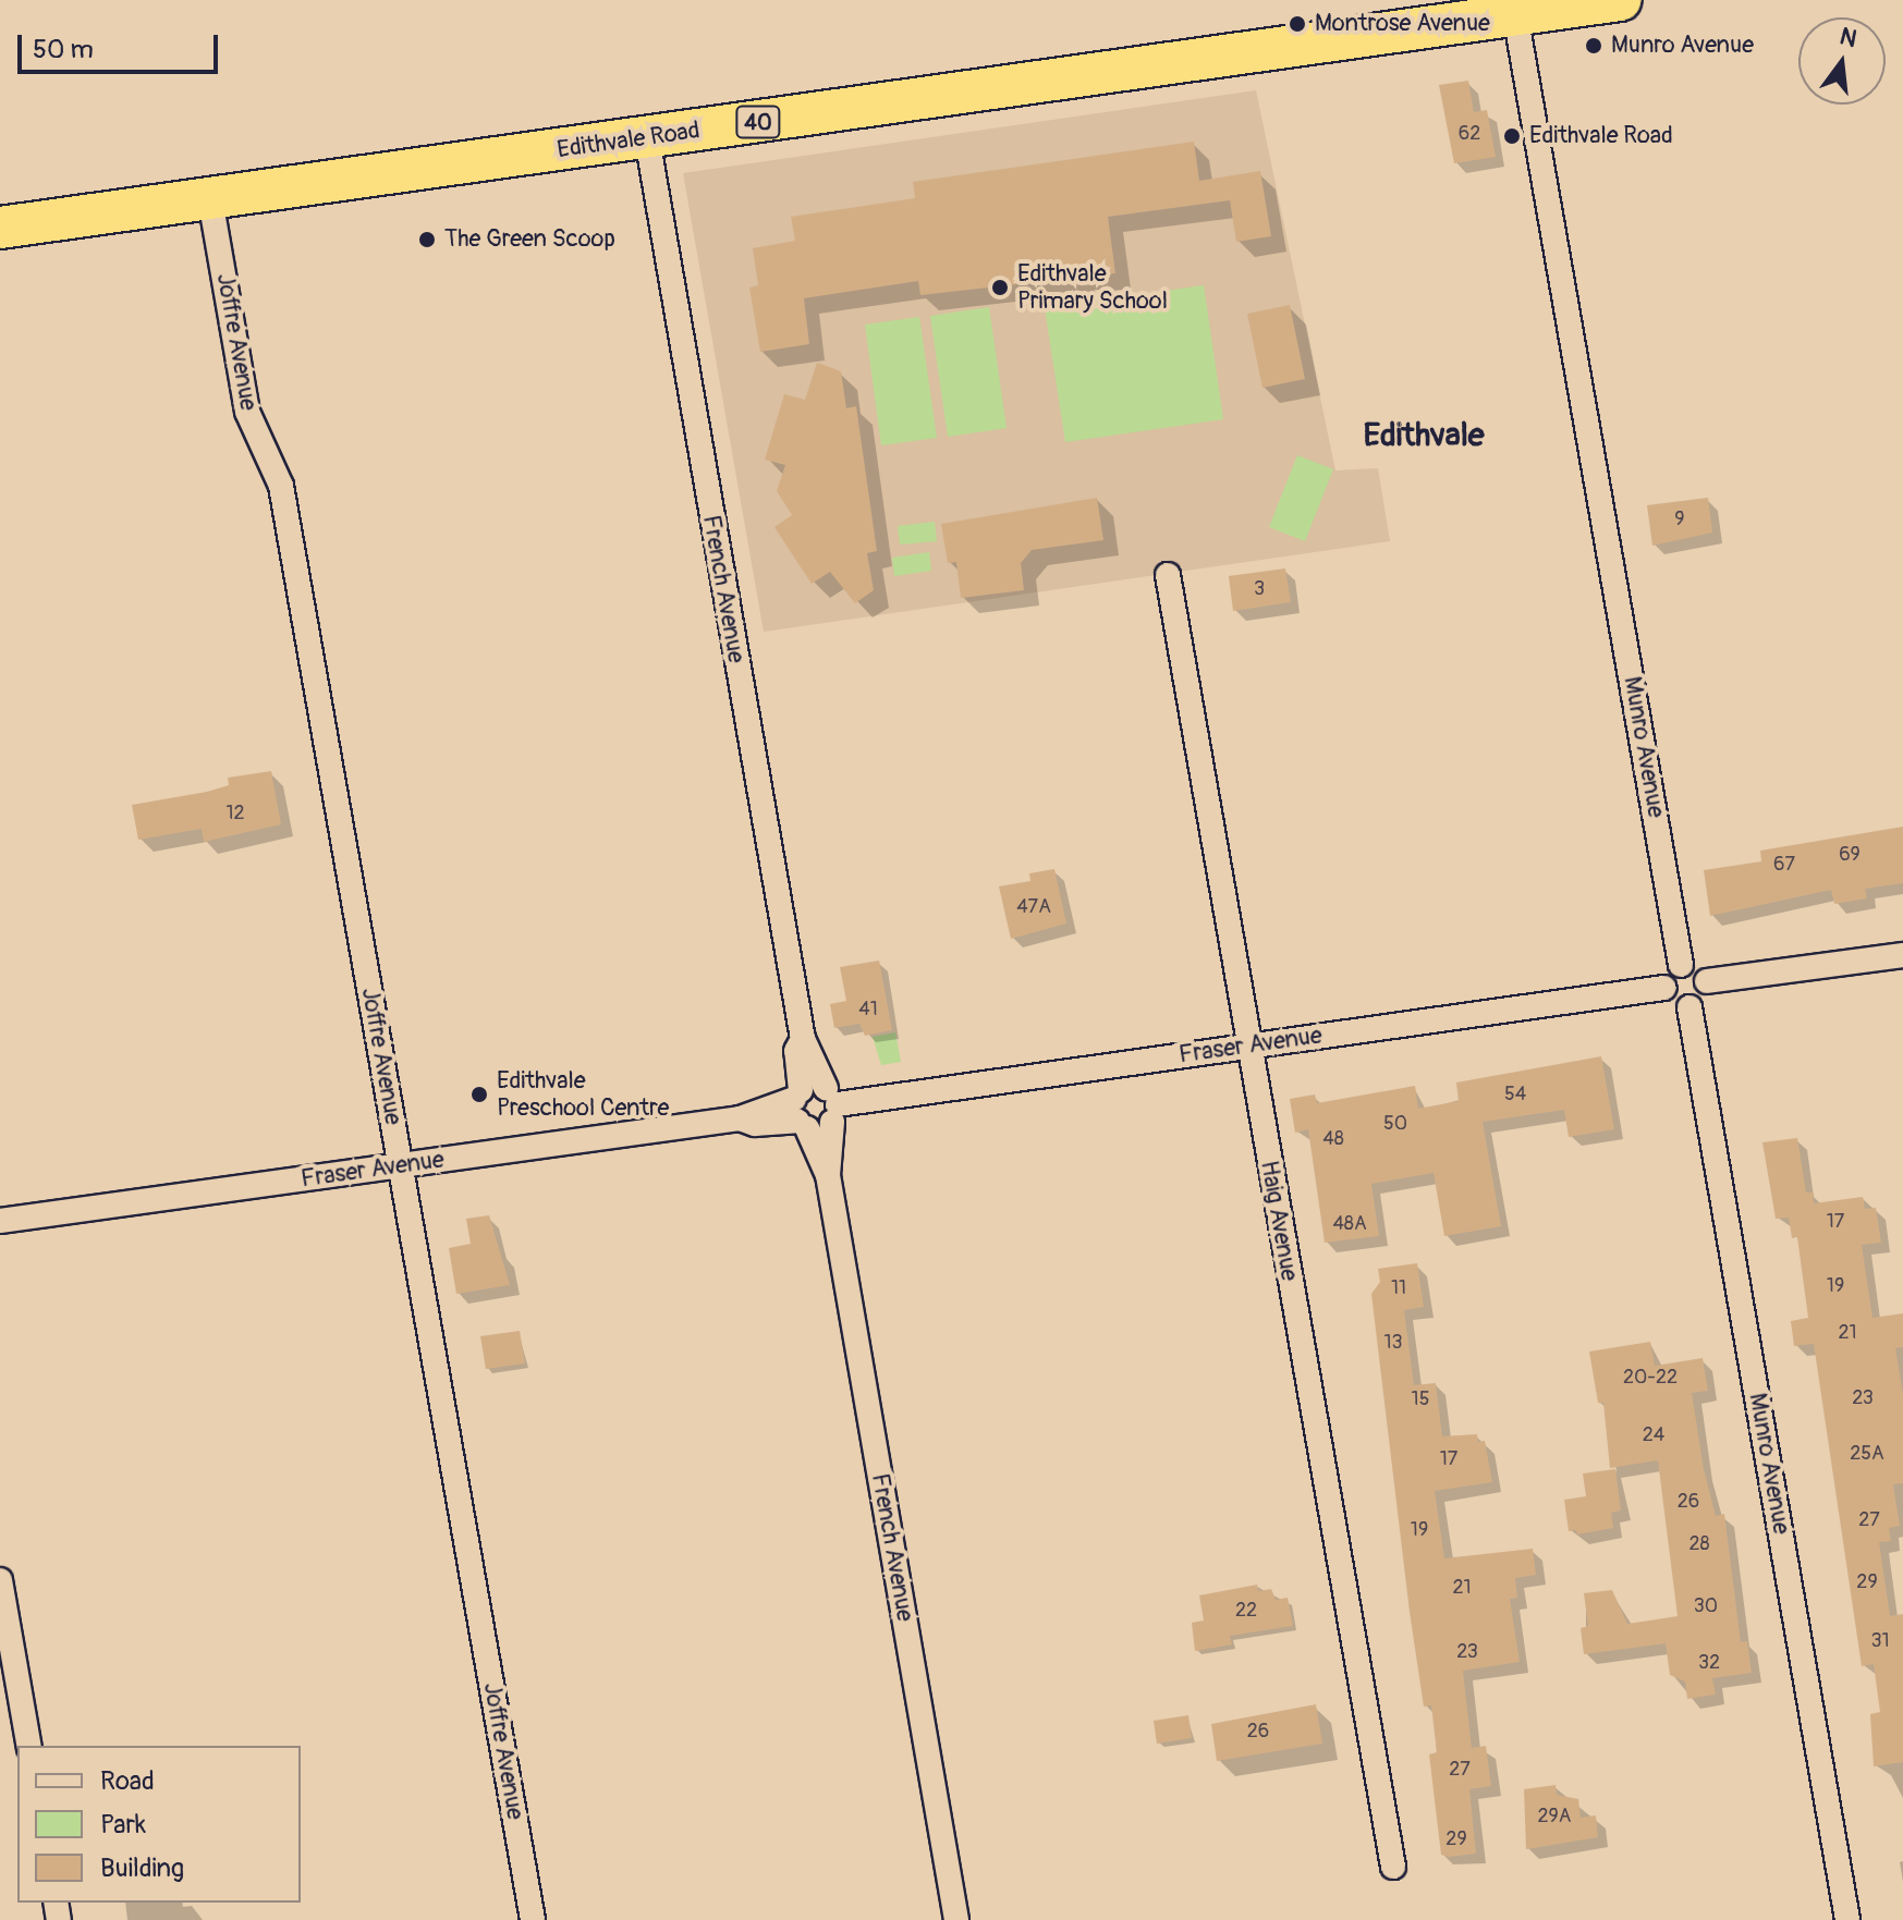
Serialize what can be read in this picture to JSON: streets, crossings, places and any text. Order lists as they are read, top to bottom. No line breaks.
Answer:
{"streets":{"highway":["40","Edithvale Road"],"street":["Joffre Avenue","French Avenue","Munro Avenue","Fraser Avenue","Haig Avenue"]},"crossings":[["Edithvale Road","Joffre Avenue"],["Edithvale Road","French Avenue"],["Edithvale Road","Munro Avenue"],["Joffre Avenue","Fraser Avenue"],["French Avenue","Fraser Avenue"],["Munro Avenue","Fraser Avenue"],["Fraser Avenue","Haig Avenue"]],"districts":["Edithvale"],"places":["Montrose Avenue","Munro Avenue","Edithvale Road","The Green Scoop","Edithvale Primary School","Edithvale Preschool Centre"],"house_numbers":["62","9","3","12","69","67","47A","41","54","50","48","17","48A","19","11","21","13","20-22","23","15","24","25A","17","26","27","19","28","29","21","30","22","31","23","32","26","27","29A","29"],"legend":["Road","Park","Building"],"scale_bar":"50 m","north":"top"}
